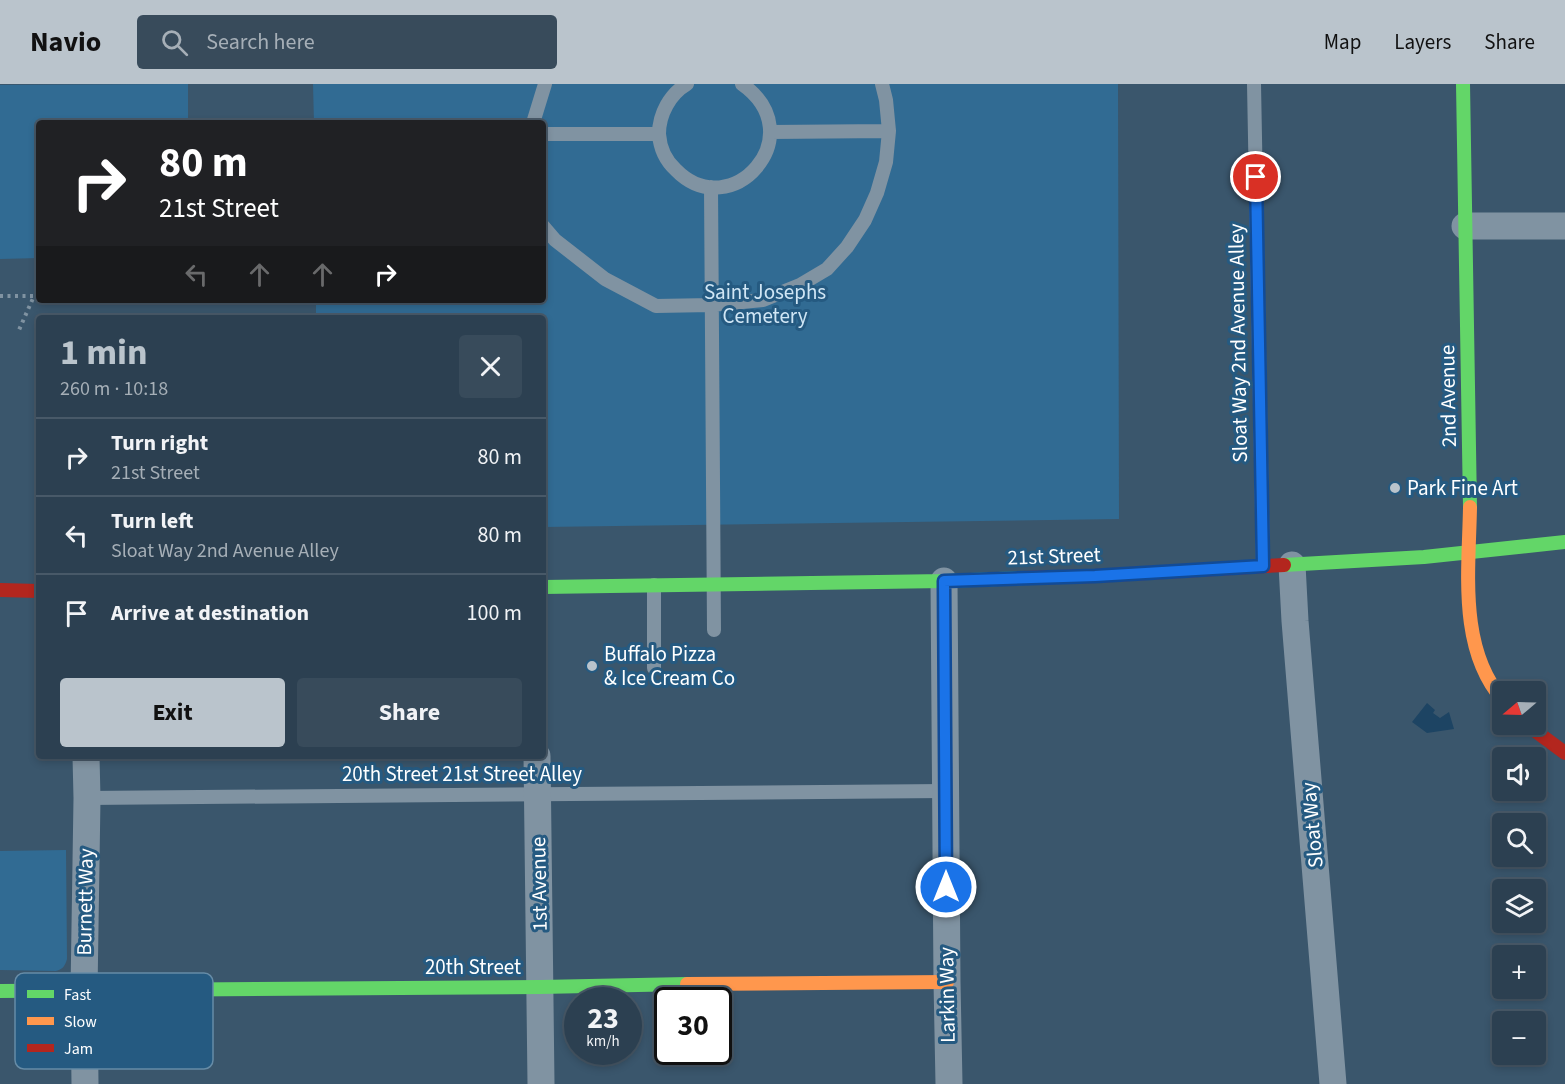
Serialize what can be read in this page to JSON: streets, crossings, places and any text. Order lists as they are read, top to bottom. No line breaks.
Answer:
{"streets":{"street":["2nd Avenue","21st Street","Sloat Way","1st Avenue","Burnett Way","20th Street","Larkin Way"],"lane":["Sloat Way 2nd Avenue Alley","20th Street 21st Street Alley"]},"crossings":[["Sloat Way 2nd Avenue Alley","21st Street"],["2nd Avenue","21st Street"],["21st Street","Sloat Way"],["21st Street","Larkin Way"],["20th Street 21st Street Alley","1st Avenue"],["20th Street 21st Street Alley","Burnett Way"],["20th Street 21st Street Alley","Larkin Way"],["1st Avenue","20th Street"],["20th Street","Larkin Way"]],"parks":["Saint Josephs Cemetery"],"places":["Park Fine Art","Buffalo Pizza & Ice Cream Co"],"legend":["Fast","Slow","Jam"],"north":"left","page":{"header":"Navio","search":"Search here","nav":["Map","Layers","Share"],"turn":["80 m","21st Street"],"heading":["1 min","260 m · 10:18"],"list":[{"name":"Turn right","note":"21st Street","value":"80 m"},{"name":"Turn left","note":"Sloat Way 2nd Avenue Alley","value":"80 m"},{"name":"Arrive at destination","value":"100 m"}],"buttons":["Exit","Share"],"map_buttons":["+","−"],"speed":"23 km/h","limit":"30"}}
